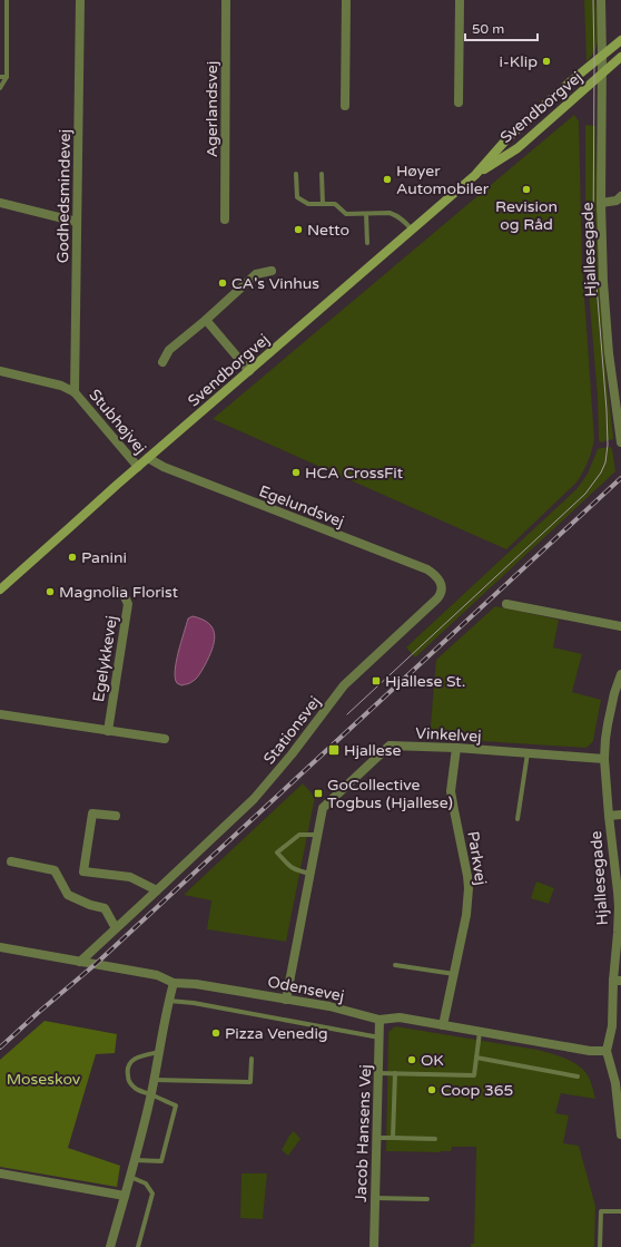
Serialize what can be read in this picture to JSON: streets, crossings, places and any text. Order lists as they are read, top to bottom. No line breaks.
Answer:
{"streets":{"main road":["Svendborgvej"],"street":["Agerlandsvej","Godhedsmindevej","Hjallesegade","Stubhøjvej","Egelundsvej","Egelykkevej","Stationsvej","Vinkelvej","Parkvej","Odensevej","Jacob Hansens Vej"]},"crossings":[["Svendborgvej","Hjallesegade"],["Svendborgvej","Stubhøjvej"],["Svendborgvej","Egelundsvej"],["Godhedsmindevej","Stubhøjvej"],["Hjallesegade","Vinkelvej"],["Hjallesegade","Odensevej"],["Egelundsvej","Stationsvej"],["Stationsvej","Odensevej"],["Vinkelvej","Parkvej"],["Vinkelvej","Odensevej"],["Parkvej","Odensevej"],["Odensevej","Jacob Hansens Vej"]],"parks":["Moseskov"],"places":{"other":["i-Klip","Høyer Automobiler","Revision og Råd","Netto","CA's Vinhus","HCA CrossFit","Panini","Magnolia Florist","Pizza Venedig","OK","Coop 365"],"transit":["Hjallese St.","Hjallese","GoCollective Togbus (Hjallese)"]},"scale_bar":"50 m"}
